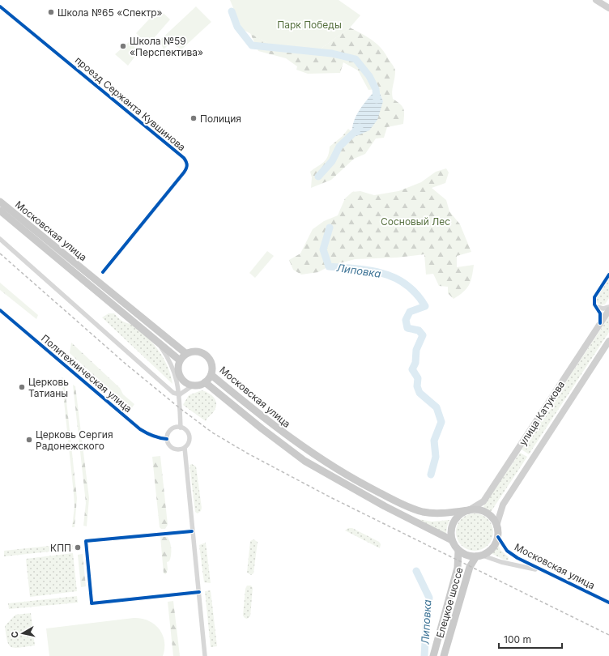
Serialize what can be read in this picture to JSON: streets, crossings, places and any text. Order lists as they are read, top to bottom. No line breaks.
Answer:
{"streets":{"main road":["Московская улица","улица Катукова","Елецкое шоссе"],"street":["проезд Сержанта Кувшинова","Политехническая улица"]},"crossings":[["Московская улица","улица Катукова"],["Московская улица","Елецкое шоссе"],["улица Катукова","Елецкое шоссе"]],"water":["Липовка"],"parks":["Парк Победы","Сосновый Лес"],"places":["Школа №65 «Спектр»","Школа №59 «Перспектива»","Полиция","Церковь Татианы","Церковь Сергия Радонежского","КПП"],"scale_bar":"100 m","north":"left"}
